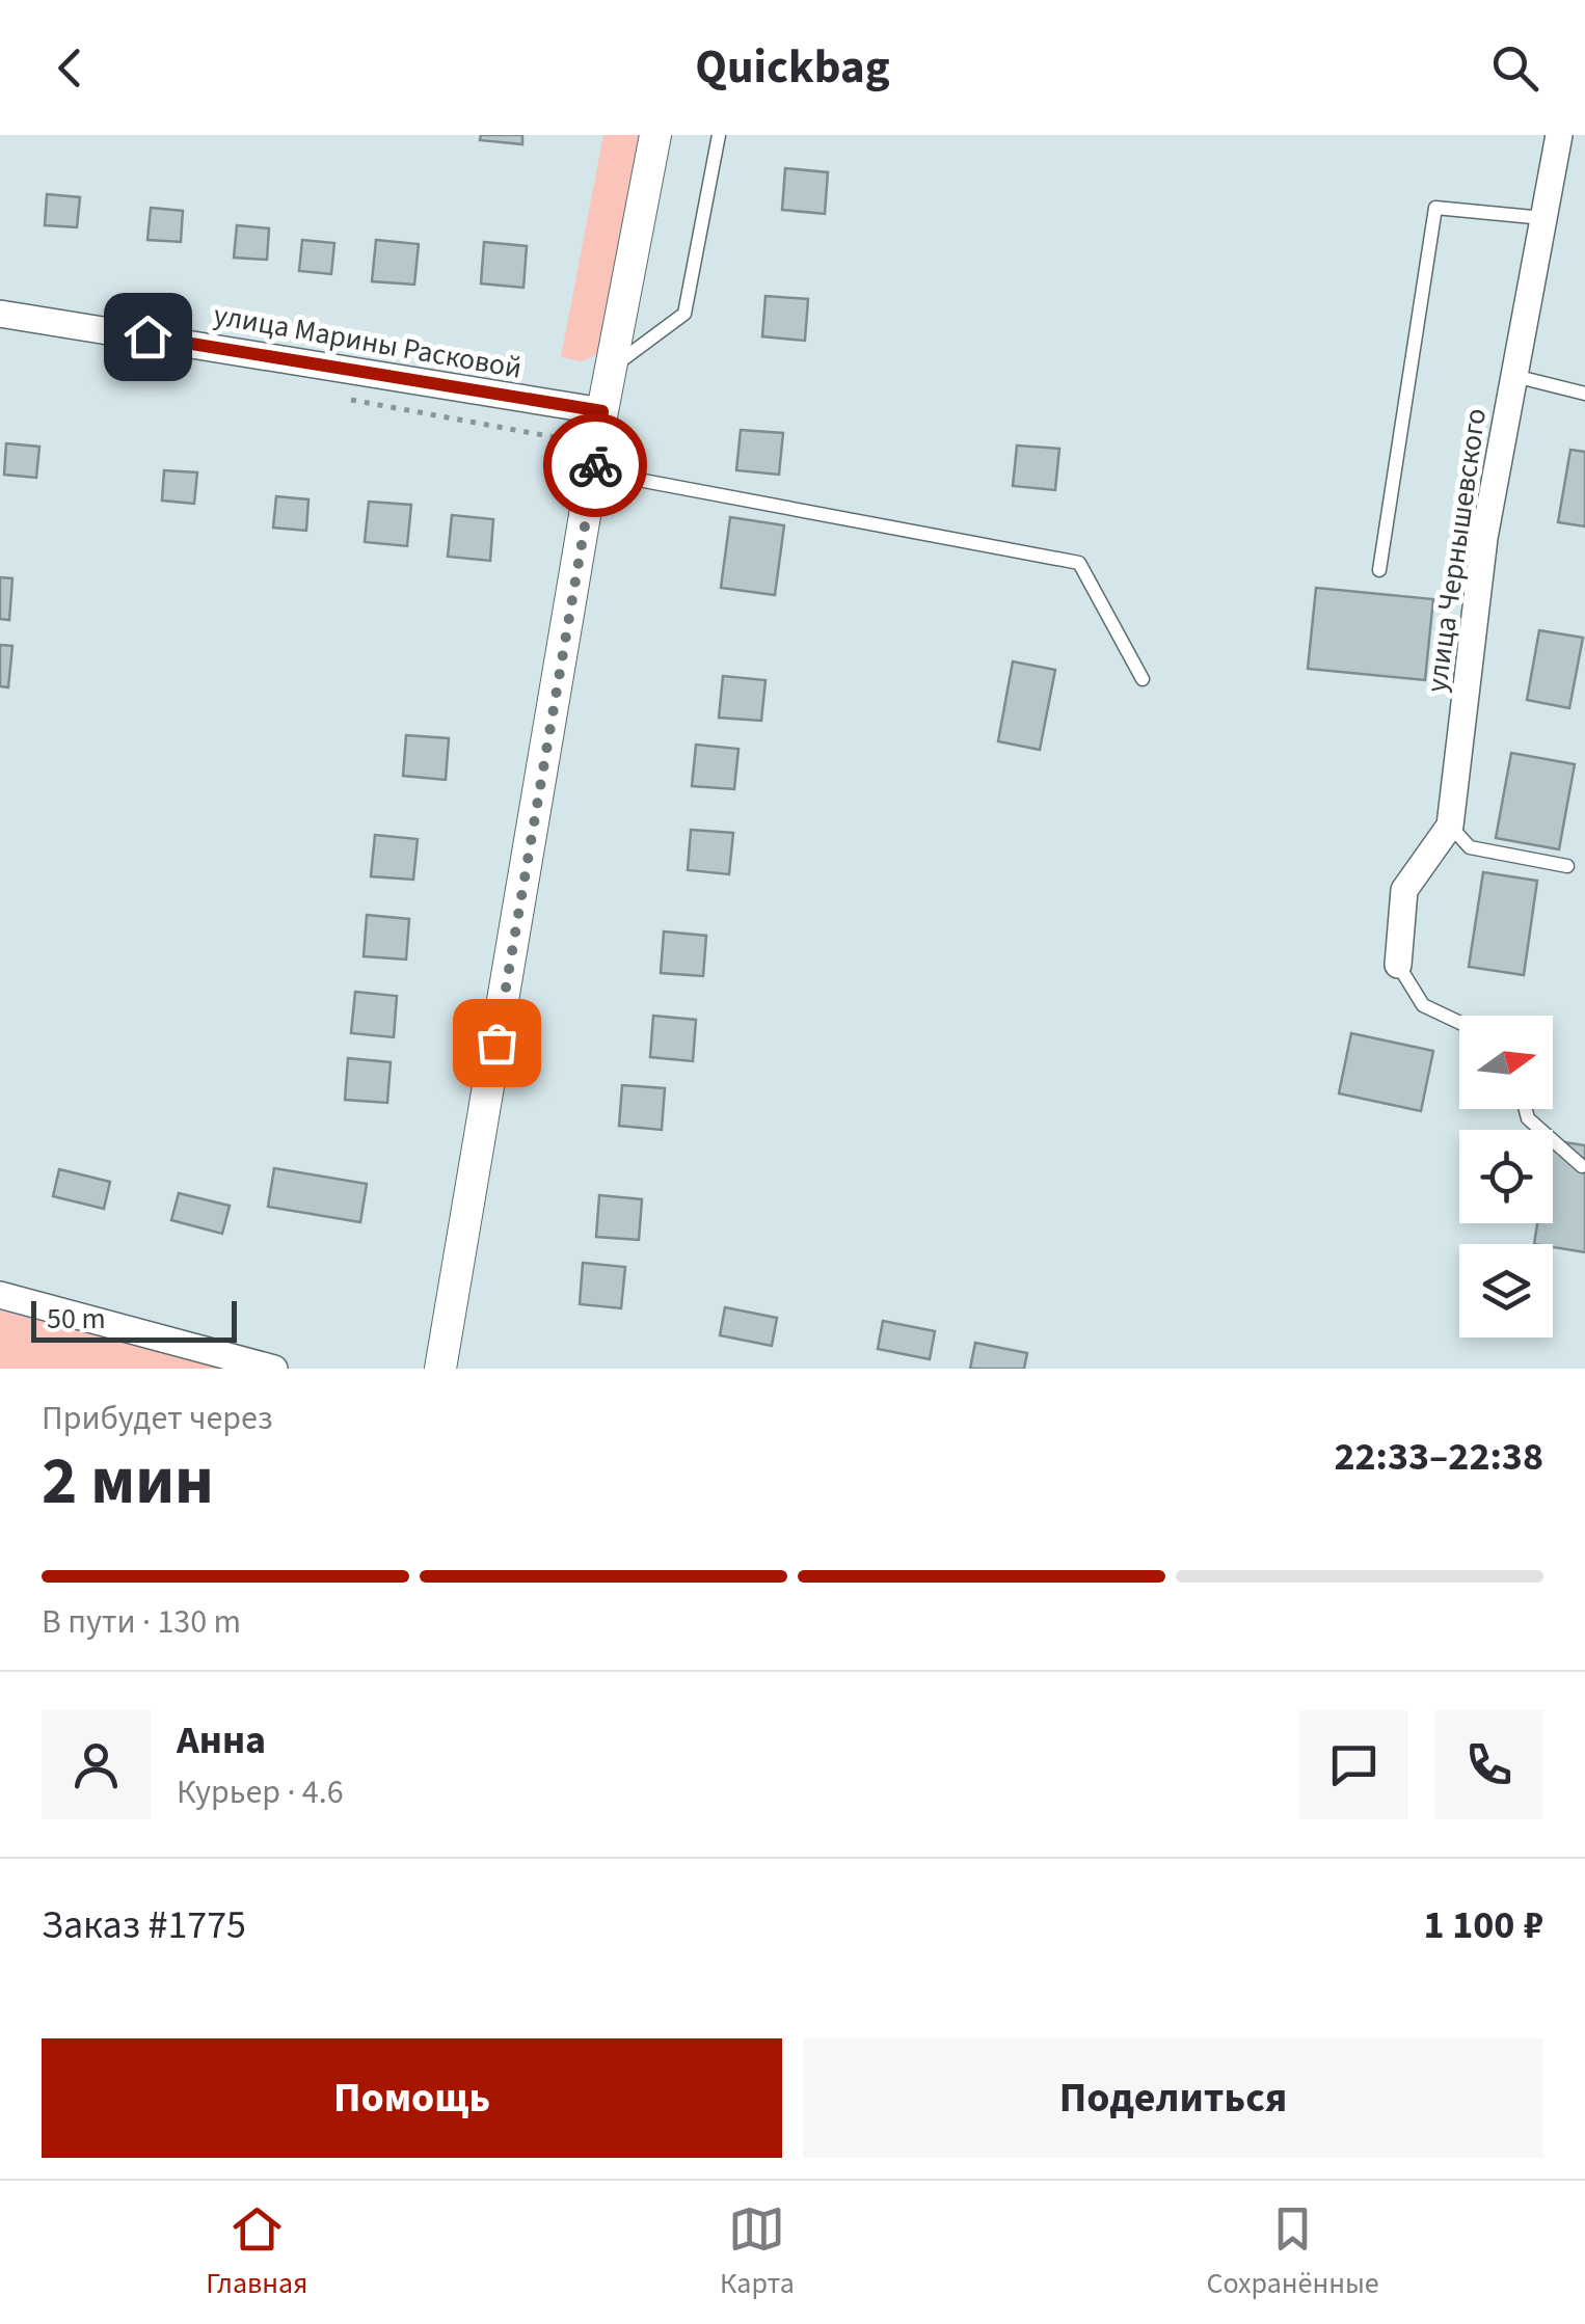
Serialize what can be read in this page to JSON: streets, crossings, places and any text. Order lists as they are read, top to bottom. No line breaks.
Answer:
{"streets":{"street":["улица Марины Расковой","улица Чернышевского"]},"scale_bar":"50 m","north":"right","page":{"header":"Quickbag","scale":"50 m","heading":["2 мин","Прибудет через","22:33–22:38"],"panel":["Анна","Курьер · 4.6","Заказ #1775","1 100 ₽"],"bar":"В пути · 130 m","buttons":["Помощь","Поделиться"],"tabs":["Главная","Карта","Сохранённые"]}}
